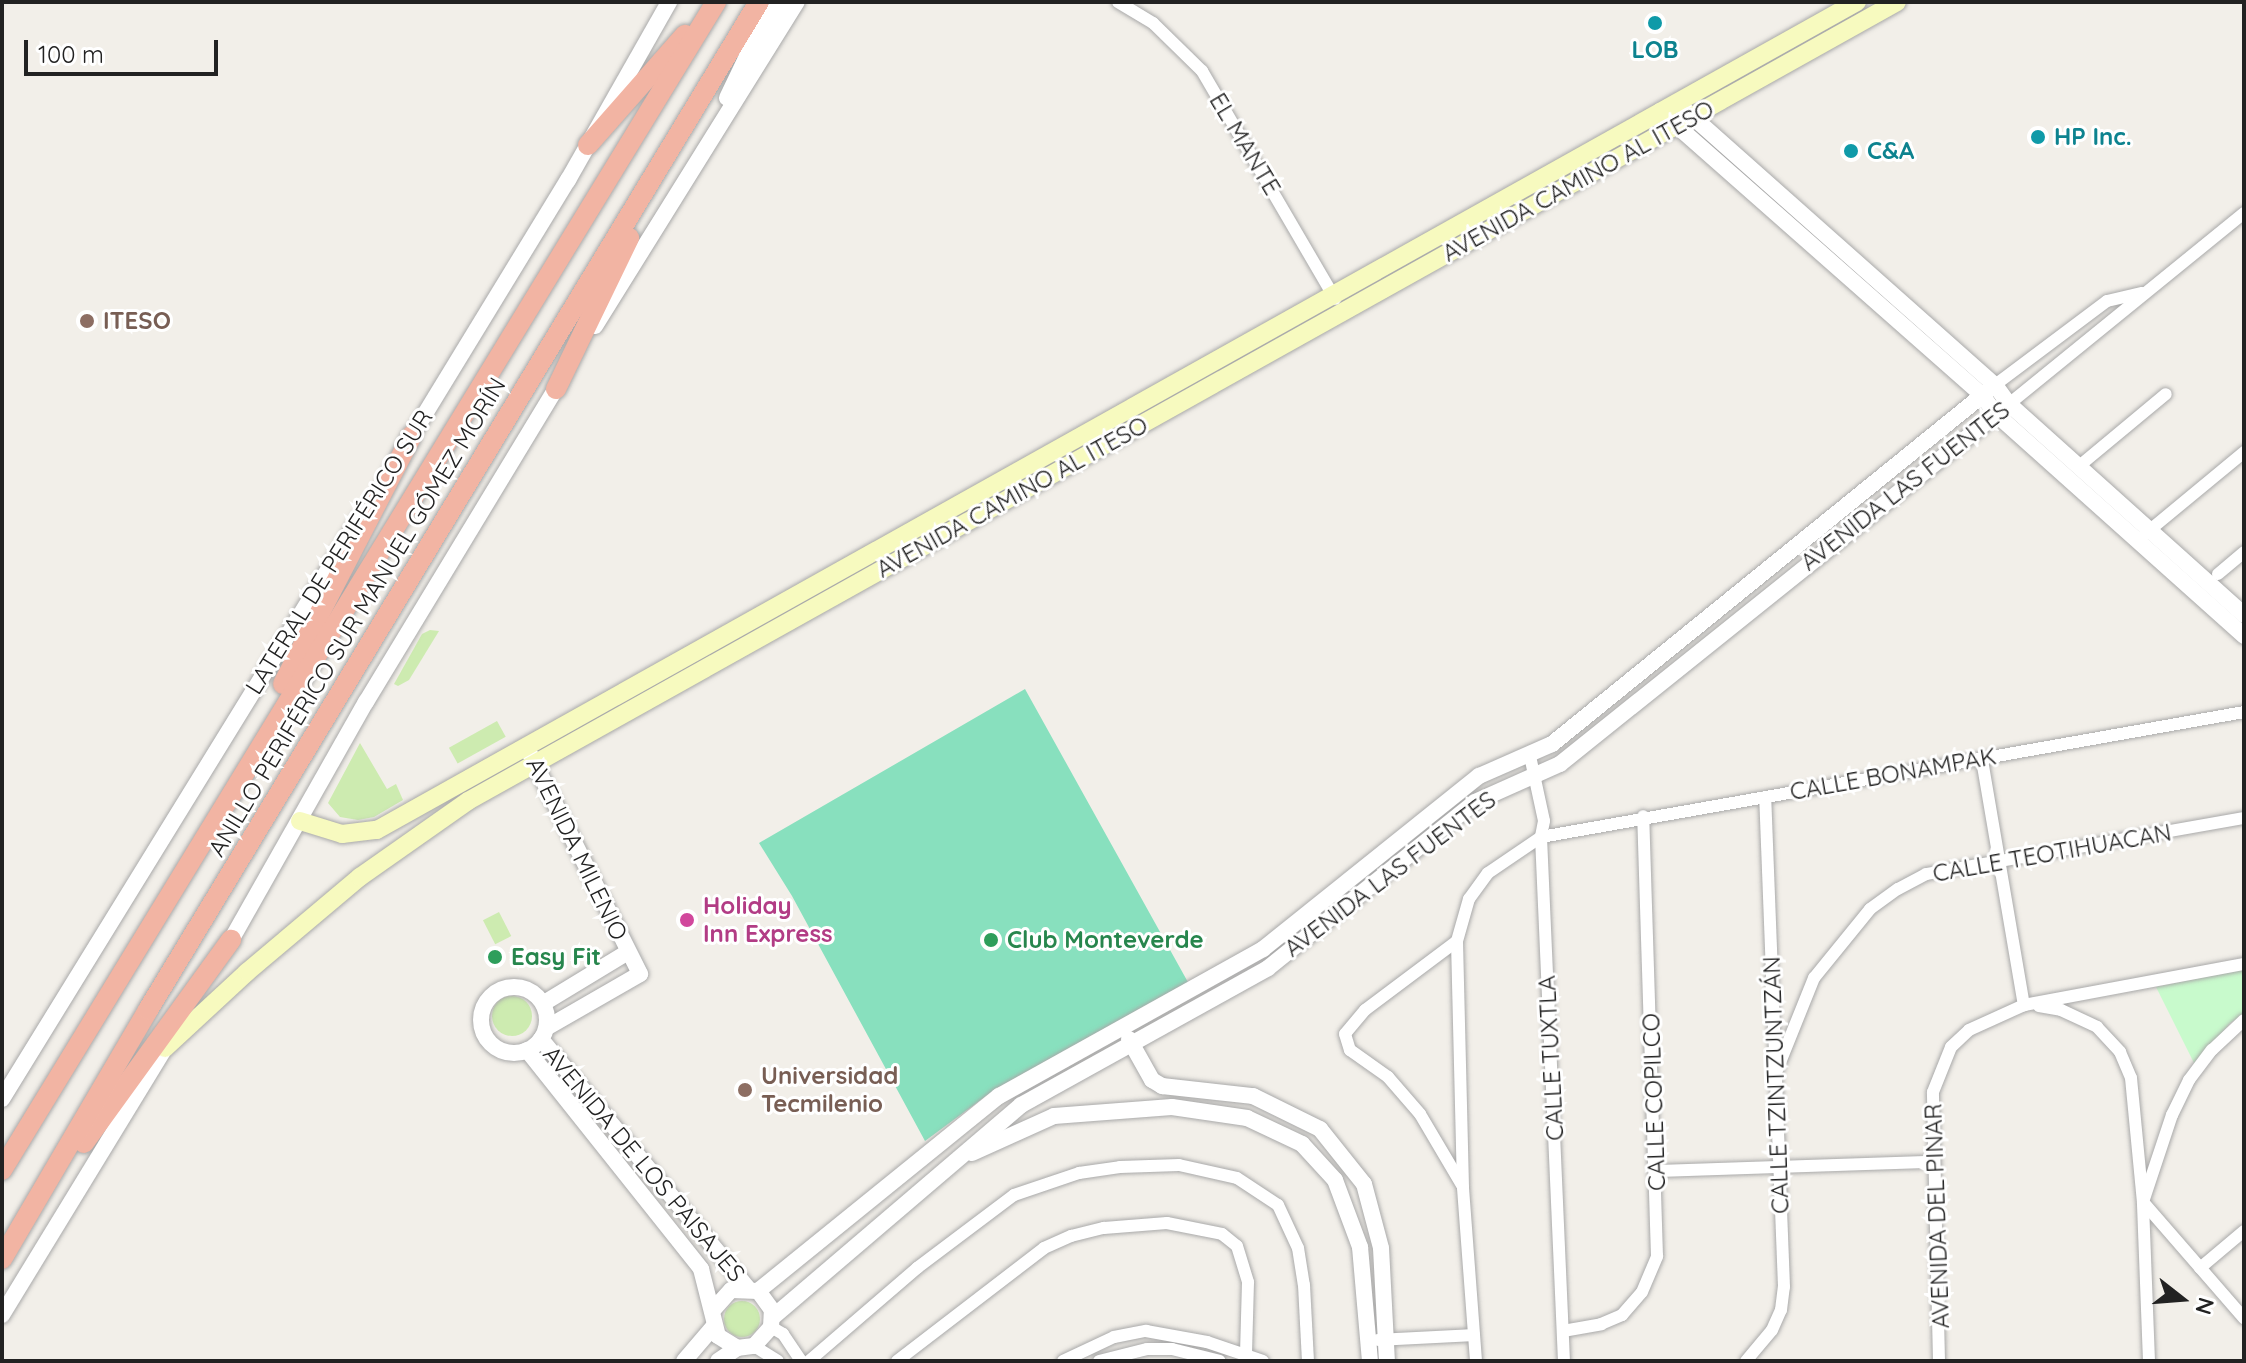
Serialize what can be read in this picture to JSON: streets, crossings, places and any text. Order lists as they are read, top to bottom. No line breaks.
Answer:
{"streets":{"highway":["ANILLO PERIFÉRICO SUR MANUEL GÓMEZ MORÍN"],"main road":["AVENIDA CAMINO AL ITESO"],"street":["EL MANTE","AVENIDA LAS FUENTES","LATERAL DE PERIFÉRICO SUR","CALLE BONAMPAK","AVENIDA MILENIO","CALLE TEOTIHUACAN","CALLE TUXTLA","CALLE TZINTZUNTZÁN","CALLE COPILCO","AVENIDA DE LOS PAISAJES","AVENIDA DEL PINAR"]},"crossings":[["EL MANTE","AVENIDA CAMINO AL ITESO"],["AVENIDA CAMINO AL ITESO","AVENIDA MILENIO"],["AVENIDA LAS FUENTES","CALLE TUXTLA"],["AVENIDA LAS FUENTES","AVENIDA DE LOS PAISAJES"],["CALLE BONAMPAK","CALLE TUXTLA"],["CALLE BONAMPAK","CALLE TZINTZUNTZÁN"],["CALLE BONAMPAK","CALLE COPILCO"],["AVENIDA MILENIO","AVENIDA DE LOS PAISAJES"],["CALLE TEOTIHUACAN","CALLE TZINTZUNTZÁN"],["CALLE TUXTLA","CALLE COPILCO"]],"places":["LOB","HP Inc.","C&A","ITESO","Holiday Inn Express","Club Monteverde","Easy Fit","Universidad Tecmilenio"],"scale_bar":"100 m","north":"right"}
